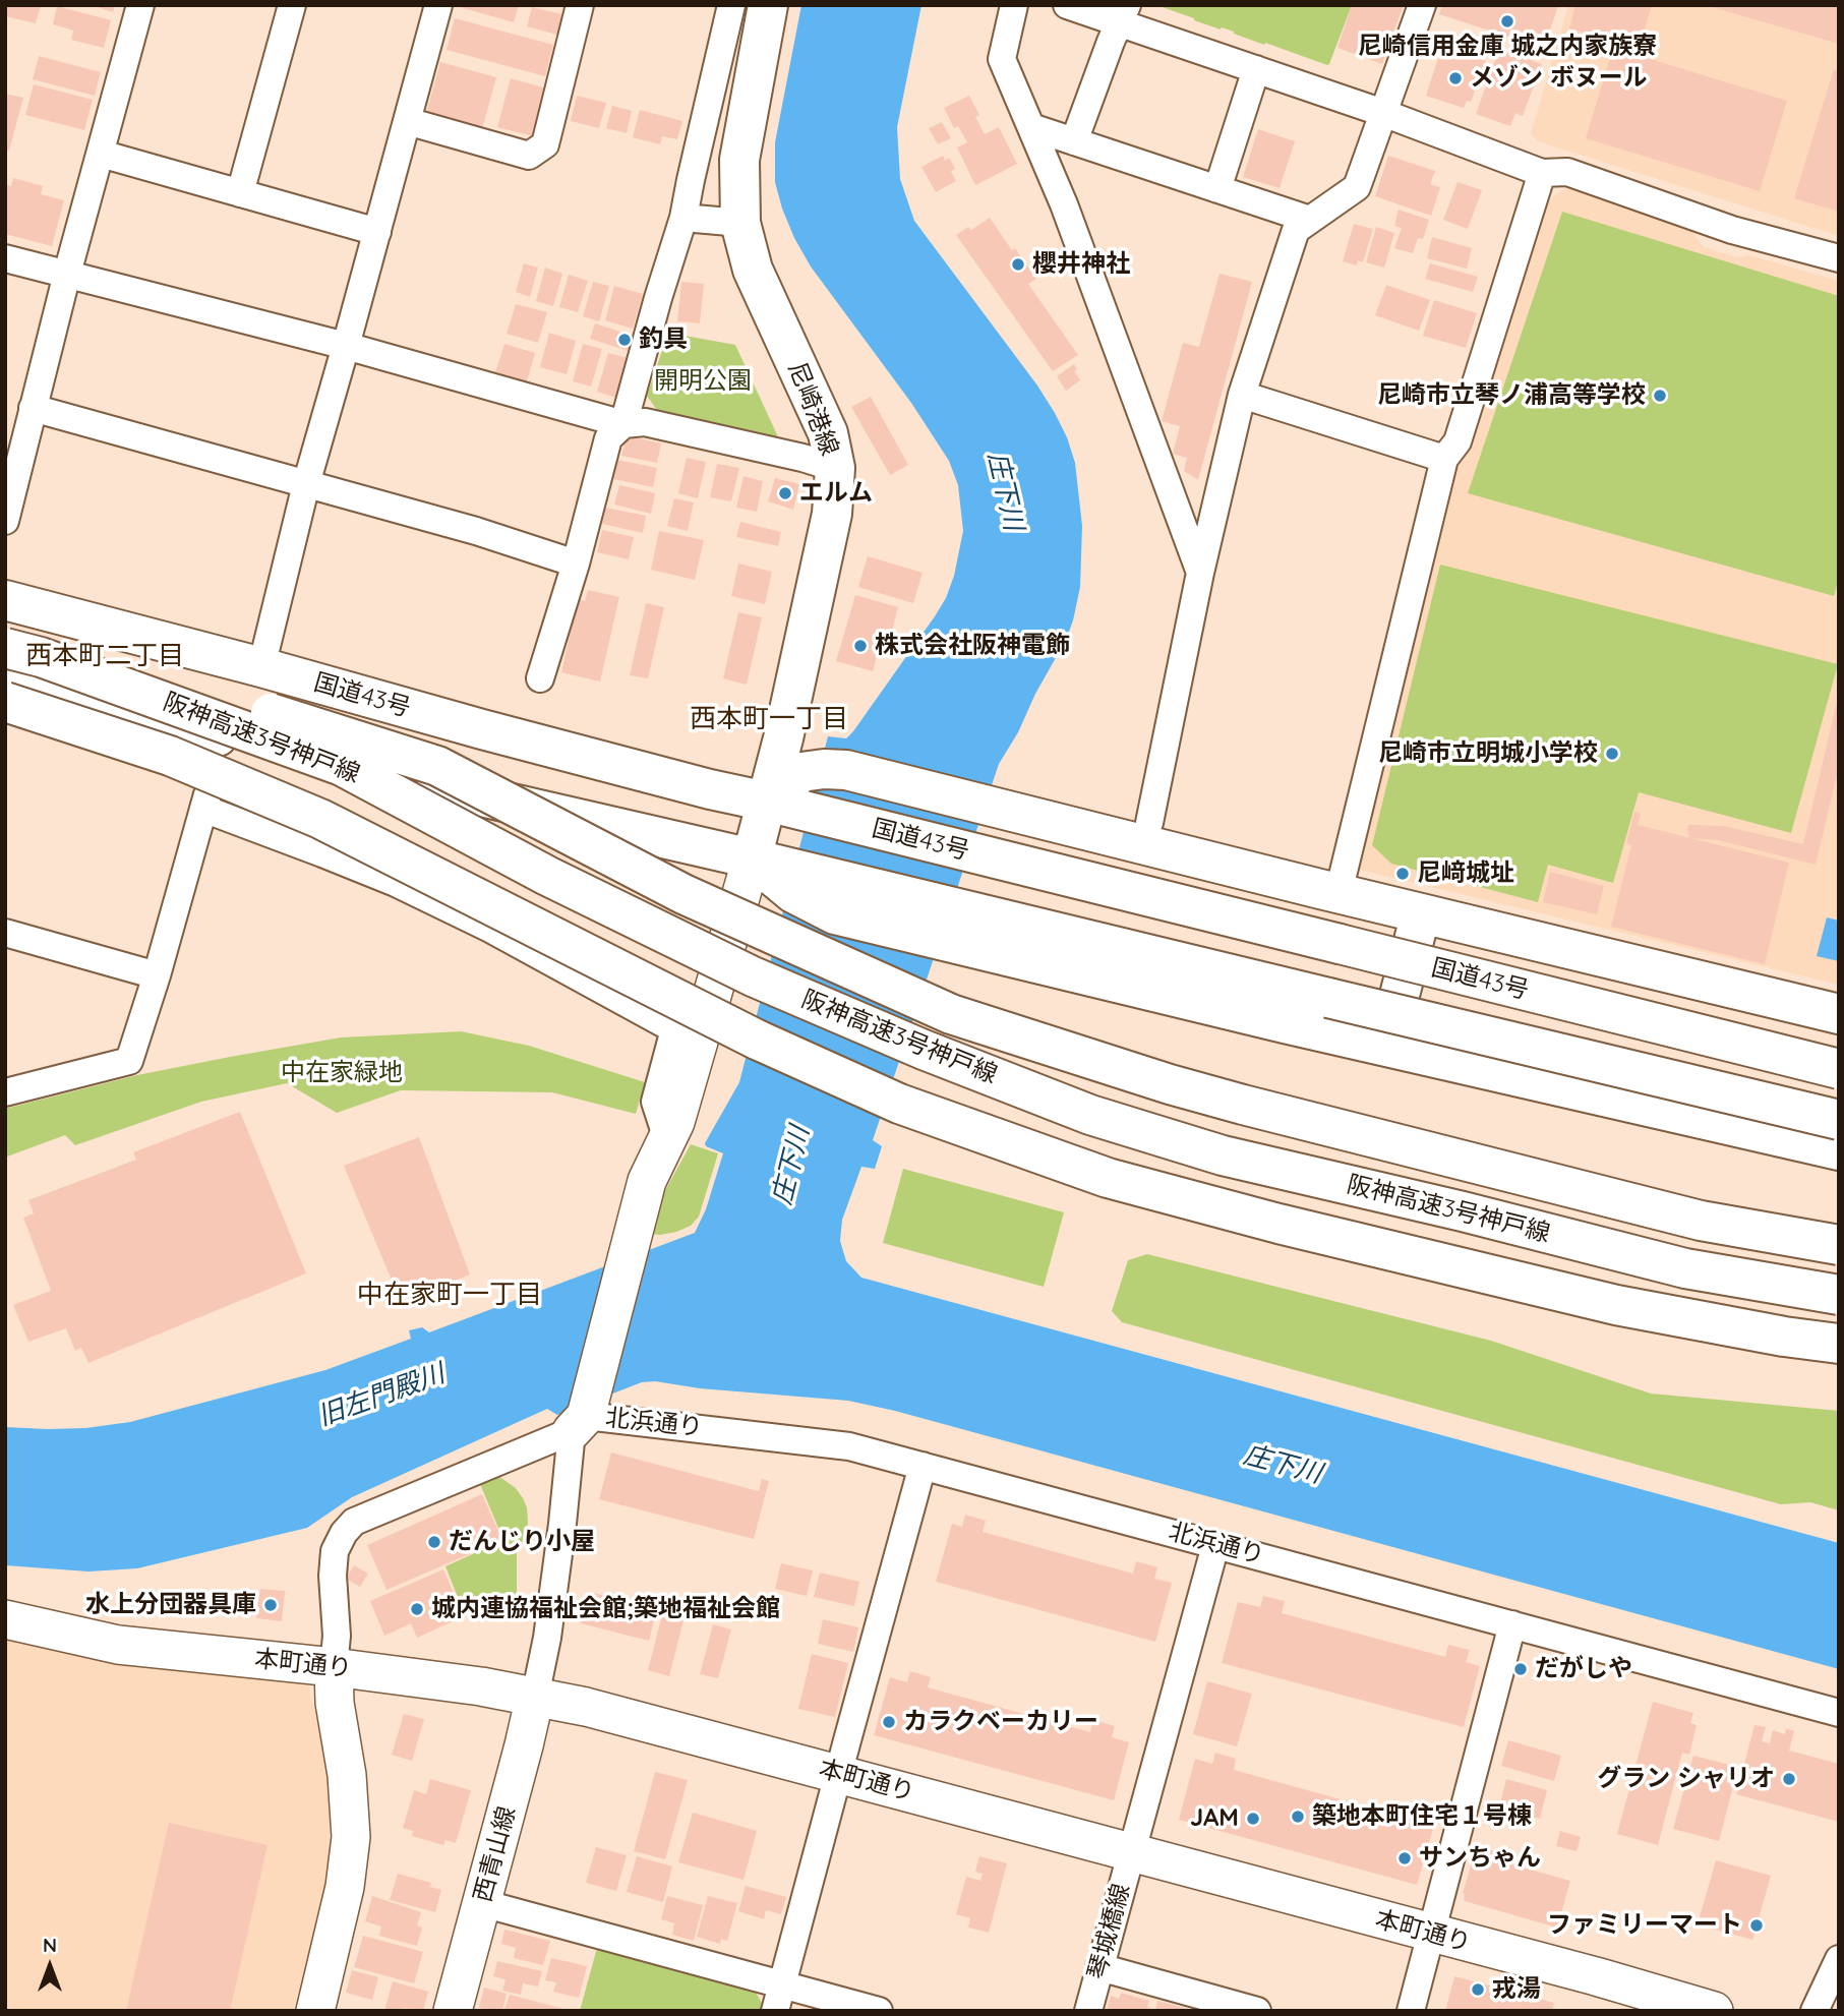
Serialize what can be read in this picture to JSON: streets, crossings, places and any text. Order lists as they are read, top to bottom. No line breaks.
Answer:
{"streets":{"main road":["尼崎港線","国道43号","阪神高速3号神戸線"],"street":["北浜通り","本町通り","西青山線","琴城橋線"]},"crossings":[["尼崎港線","国道43号"],["本町通り","西青山線"],["本町通り","琴城橋線"]],"districts":["西本町二丁目","西本町一丁目","中在家町一丁目"],"water":["庄下川","旧左門殿川"],"parks":["開明公園","中在家緑地"],"places":["尼崎信用金庫 城之内家族寮","メゾン ボヌール","櫻井神社","釣具","尼崎市立琴ノ浦高等学校","エルム","株式会社阪神電飾","尼崎市立明城小学校","尼﨑城址","だんじり小屋","水上分団器具庫","城内連協福祉会館;築地福祉会館","だがしや","カラクベーカリー","グラン シャリオ","築地本町住宅１号棟","JAM","サンちゃん","ファミリーマート","戎湯"],"north":"top"}
